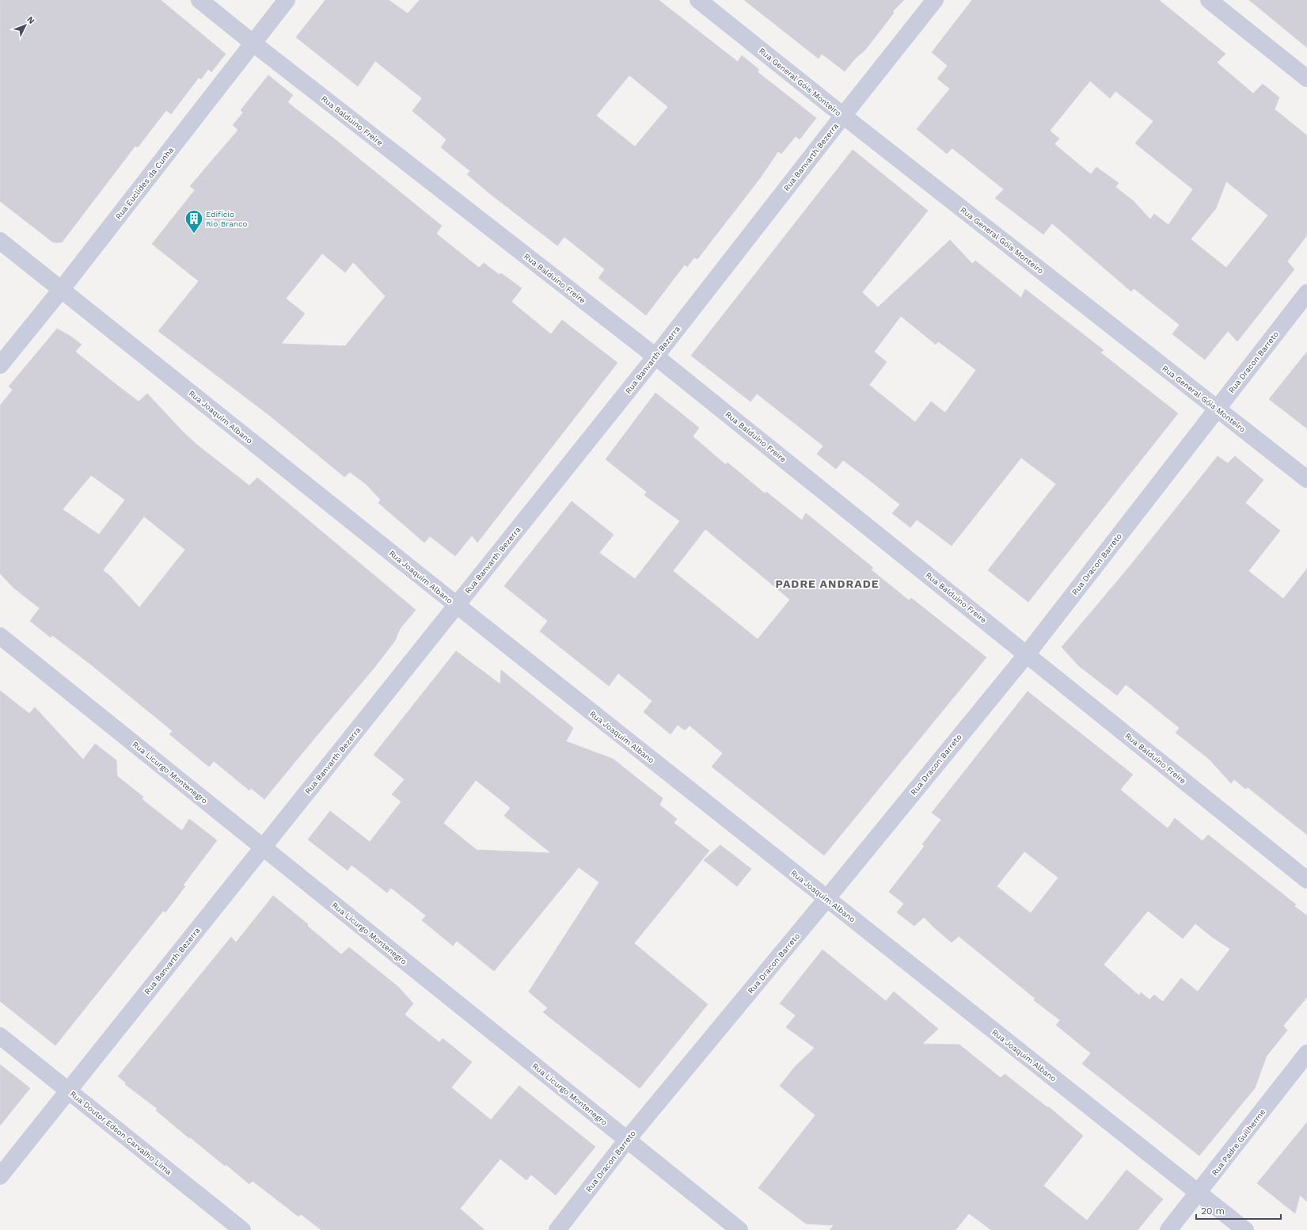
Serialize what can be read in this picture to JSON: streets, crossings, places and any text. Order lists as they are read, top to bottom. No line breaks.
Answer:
{"streets":{"street":["Rua General Góis Monteiro","Rua Balduíno Freire","Rua Banvarth Bezerra","Rua Euclides da Cunha","Rua Dracon Barreto","Rua Joaquim Albano","Rua Licurgo Montenegro","Rua Doutor Edson Carvalho Lima","Rua Padre Guilherme"]},"crossings":[["Rua General Góis Monteiro","Rua Banvarth Bezerra"],["Rua General Góis Monteiro","Rua Dracon Barreto"],["Rua Balduíno Freire","Rua Banvarth Bezerra"],["Rua Balduíno Freire","Rua Euclides da Cunha"],["Rua Balduíno Freire","Rua Dracon Barreto"],["Rua Banvarth Bezerra","Rua Joaquim Albano"],["Rua Banvarth Bezerra","Rua Licurgo Montenegro"],["Rua Banvarth Bezerra","Rua Doutor Edson Carvalho Lima"],["Rua Euclides da Cunha","Rua Joaquim Albano"],["Rua Dracon Barreto","Rua Joaquim Albano"],["Rua Dracon Barreto","Rua Licurgo Montenegro"],["Rua Joaquim Albano","Rua Padre Guilherme"]],"districts":["PADRE ANDRADE"],"places":{"building":["Edifício Rio Branco"]},"scale_bar":"20 m","north":"top right"}
